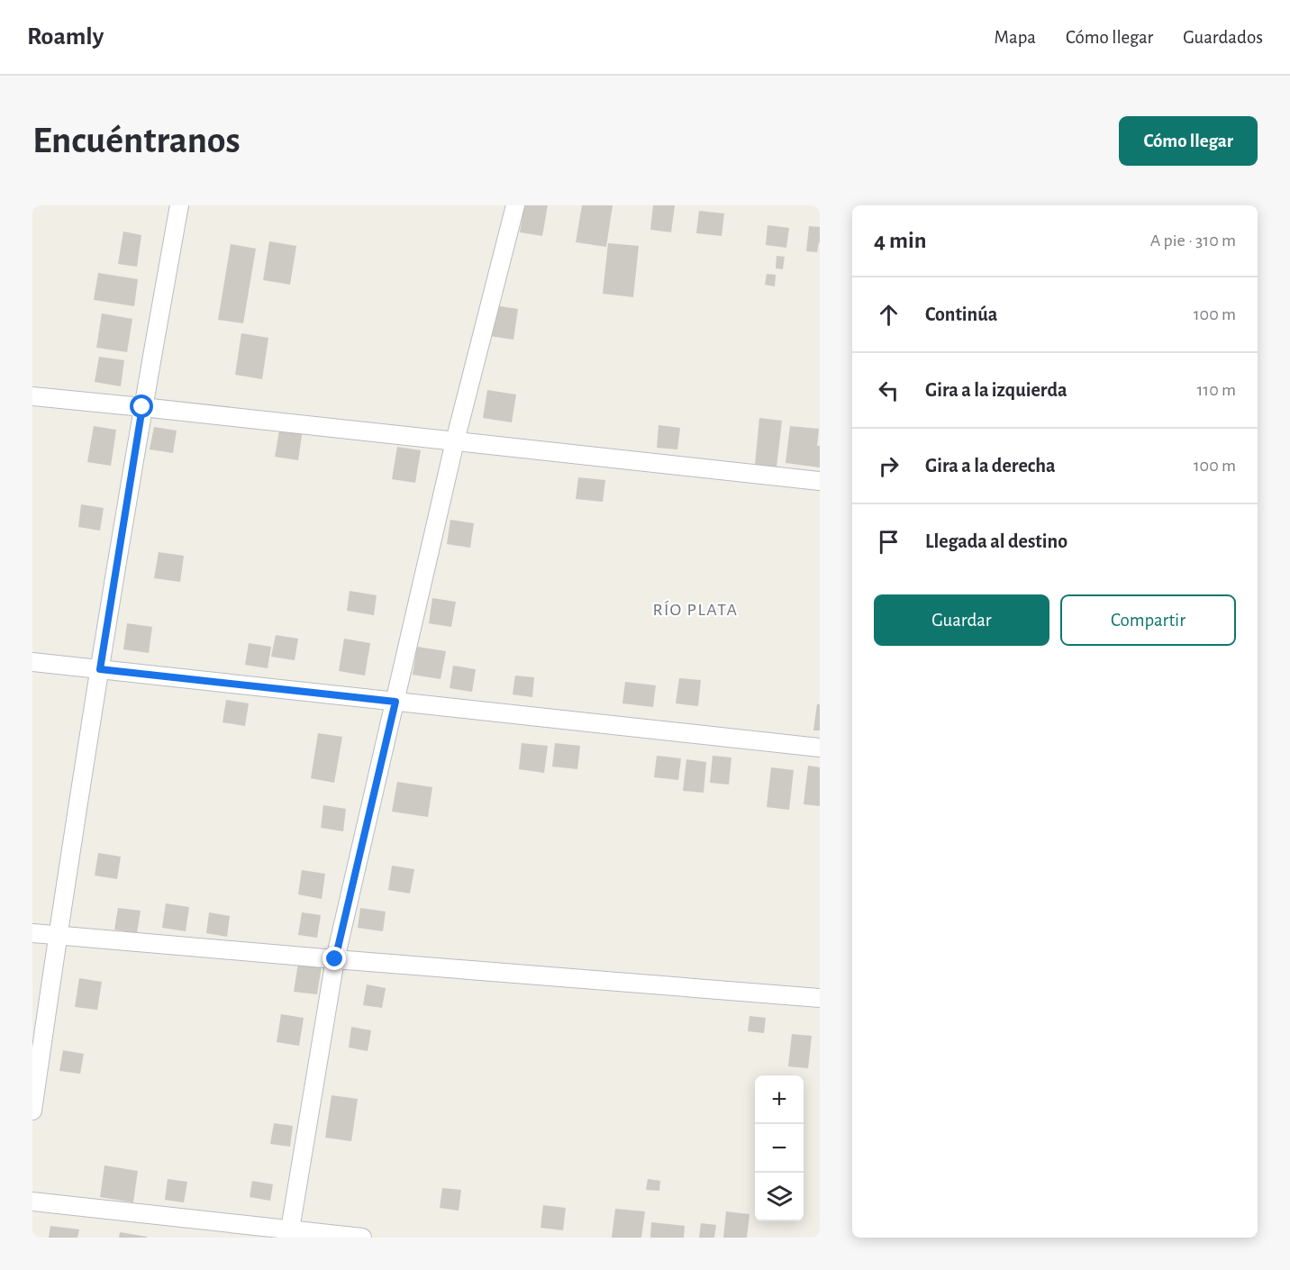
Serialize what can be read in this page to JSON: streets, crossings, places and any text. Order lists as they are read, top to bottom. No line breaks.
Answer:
{"districts":["RÍO PLATA"],"page":{"header":"Roamly","nav":["Mapa","Cómo llegar","Guardados"],"buttons":["Cómo llegar",["Guardar","Compartir"]],"title":"Encuéntranos","heading":["4 min","A pie · 310 m"],"list":[["Continúa","100 m"],["Gira a la izquierda","110 m"],["Gira a la derecha","100 m"],"Llegada al destino"],"map_buttons":["+","−"]}}
